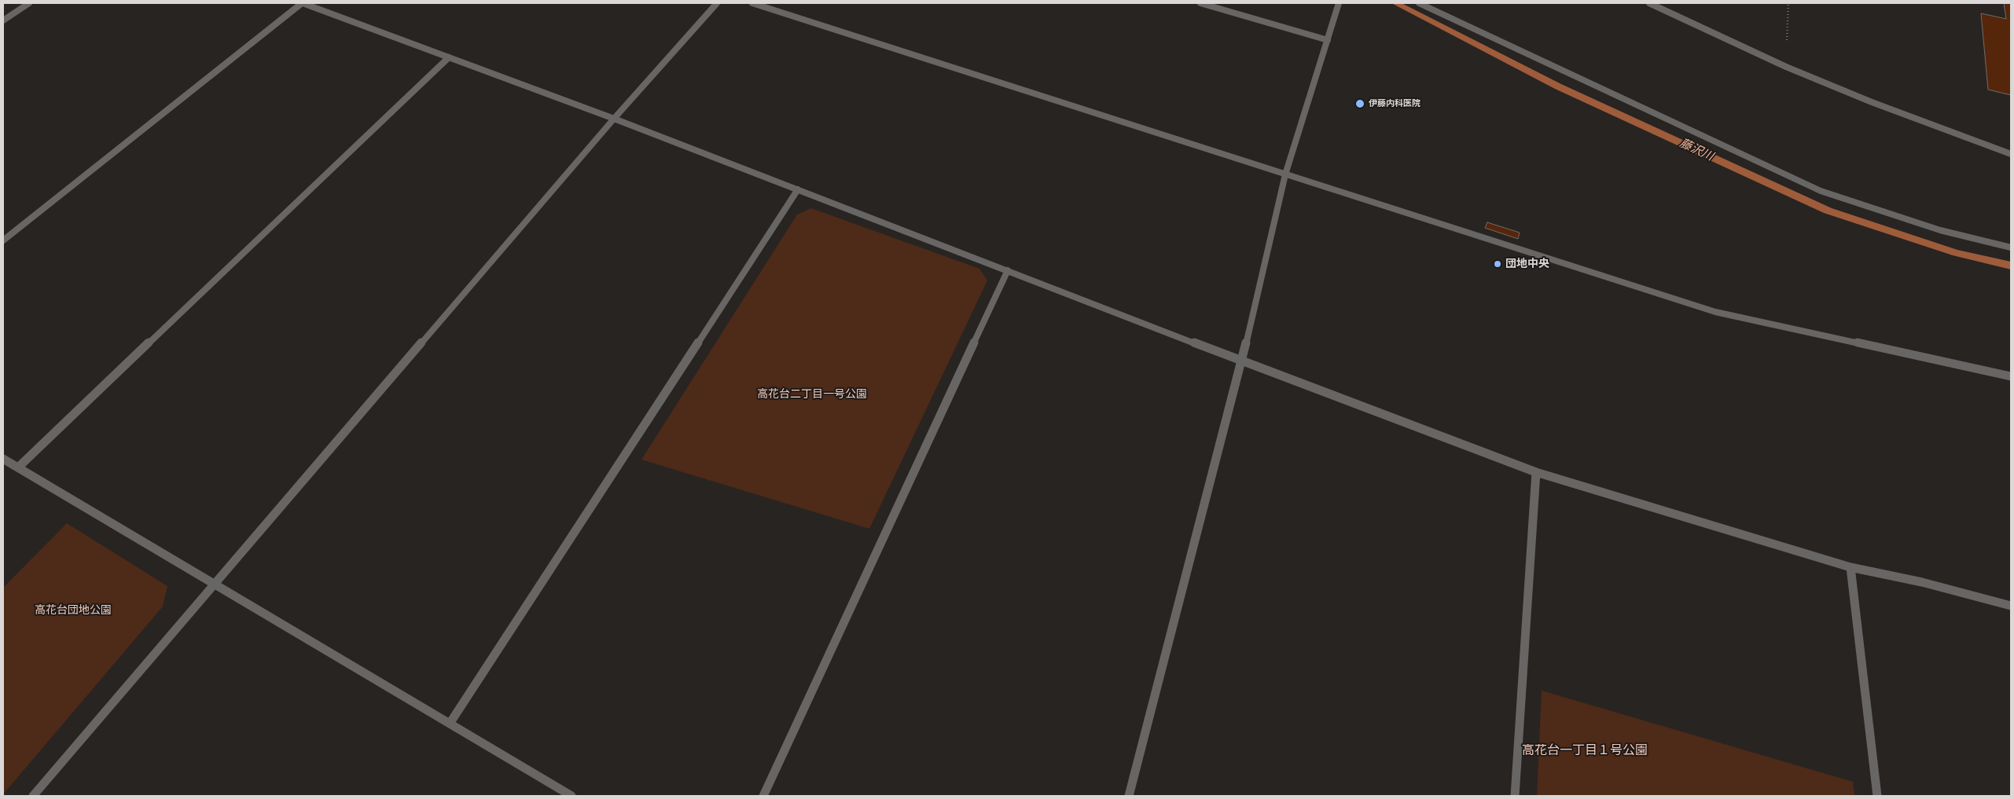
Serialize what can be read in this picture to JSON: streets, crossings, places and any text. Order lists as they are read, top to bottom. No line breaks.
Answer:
{"water":["藤沢川"],"parks":["高花台二丁目一号公園","高花台団地公園","高花台一丁目１号公園"],"places":["伊藤内科医院","団地中央"]}
